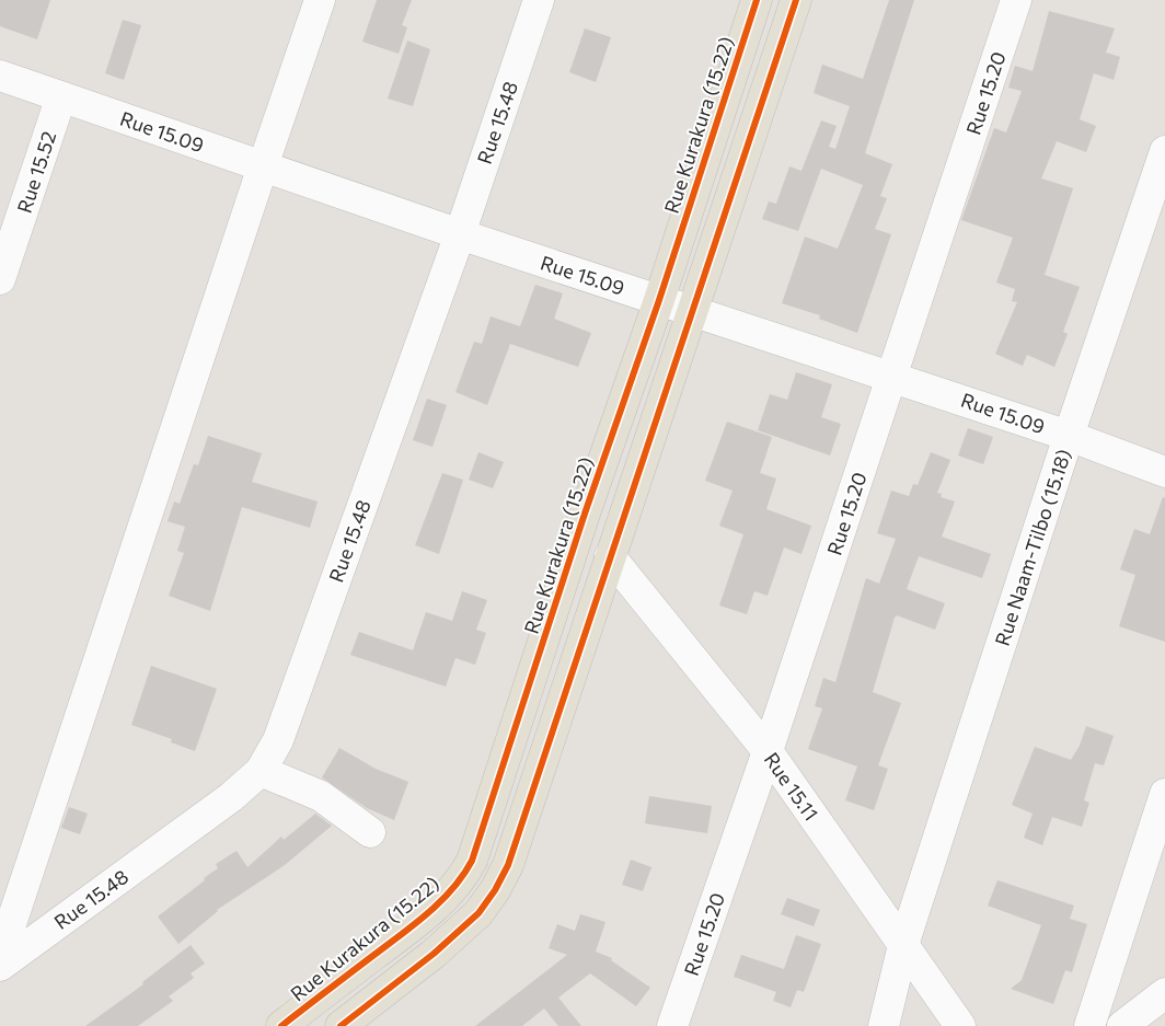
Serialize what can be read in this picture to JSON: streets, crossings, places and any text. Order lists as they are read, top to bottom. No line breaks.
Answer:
{"streets":{"main road":["Rue Kurakura (15.22)"],"street":["Rue 15.20","Rue 15.48","Rue 15.09","Rue 15.52","Rue Naam-Tilbo (15.18)","Rue 15.11"]},"crossings":[["Rue 15.20","Rue 15.09"],["Rue 15.20","Rue 15.11"],["Rue 15.48","Rue 15.09"],["Rue Kurakura (15.22)","Rue 15.09"],["Rue 15.09","Rue 15.52"],["Rue 15.09","Rue Naam-Tilbo (15.18)"],["Rue Naam-Tilbo (15.18)","Rue 15.11"]]}
